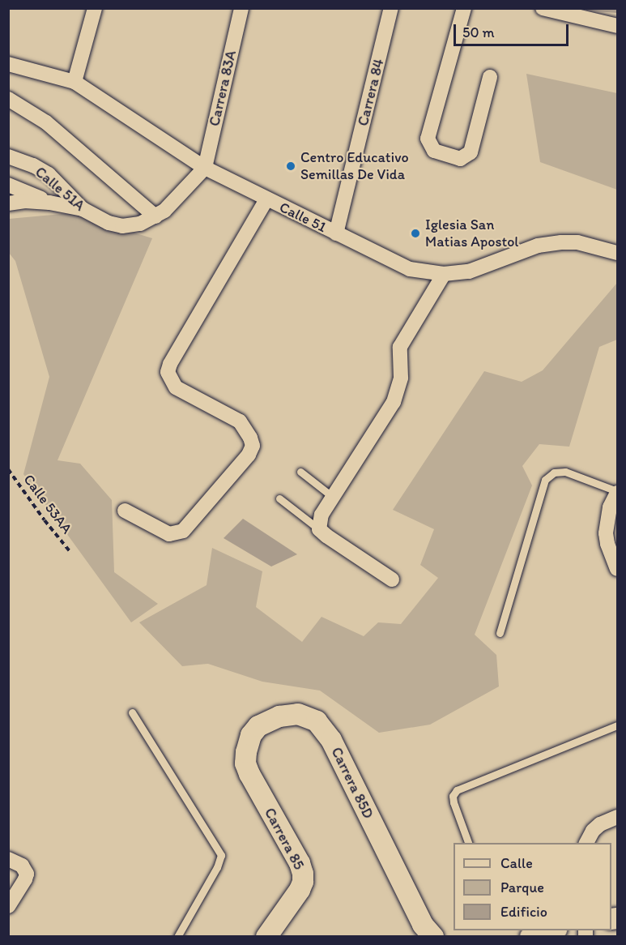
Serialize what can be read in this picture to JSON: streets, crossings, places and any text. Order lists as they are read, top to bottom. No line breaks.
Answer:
{"streets":{"street":["Carrera 83A","Carrera 84","Calle 51A","Calle 51","Carrera 85D","Carrera 85"],"path":["Calle 53AA"]},"crossings":[["Carrera 83A","Calle 51A"],["Carrera 83A","Calle 51"],["Carrera 84","Calle 51"],["Calle 51A","Calle 51"],["Carrera 85D","Carrera 85"]],"places":["Centro Educativo Semillas De Vida","Iglesia San Matias Apostol"],"legend":["Calle","Parque","Edificio"],"scale_bar":"50 m"}
